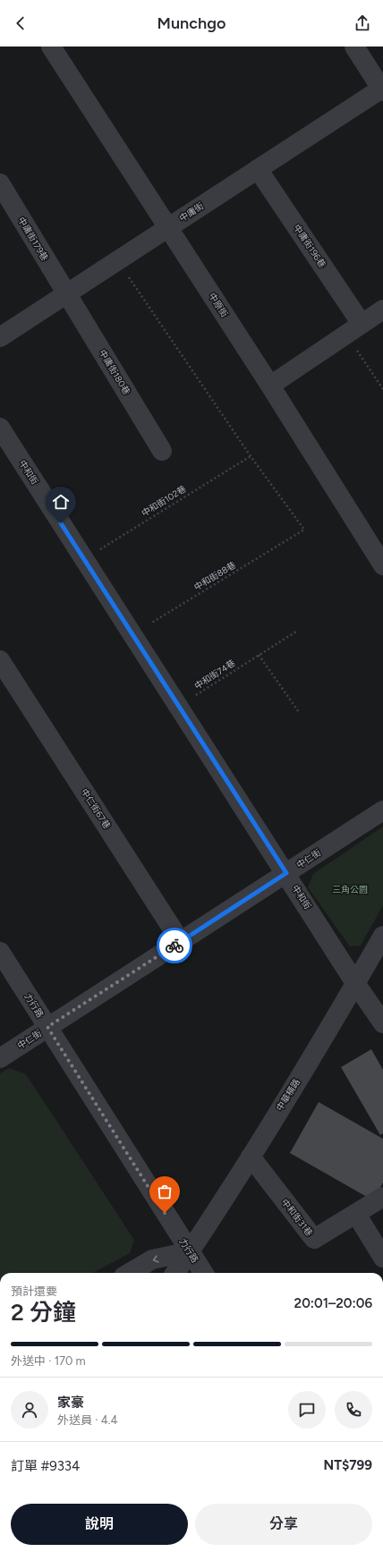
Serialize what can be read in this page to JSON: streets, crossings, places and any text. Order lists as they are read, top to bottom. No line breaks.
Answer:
{"streets":{"street":["中庸街","中庸街179巷","中庸街196巷","中原街","中庸街180巷","中和街","中仁街67巷","中仁街","力行路","中華橫路","中和街31巷"],"path":["中和街102巷","中和街88巷","中和街74巷"]},"crossings":[["中庸街","中庸街179巷"],["中庸街","中庸街196巷"],["中庸街","中原街"],["中庸街","中庸街180巷"],["中庸街179巷","中庸街180巷"],["中和街","中和街102巷"],["中和街","中和街88巷"],["中和街","中和街74巷"],["中和街","中仁街"],["中和街","中華橫路"],["中和街102巷","中和街88巷"],["中仁街67巷","中仁街"],["中仁街","力行路"],["力行路","中華橫路"],["中華橫路","中和街31巷"]],"parks":["三角公園"],"page":{"header":"Munchgo","heading":["2 分鐘","預計還要","20:01–20:06"],"panel":["家豪","外送員 · 4.4","訂單 #9334","NT$799"],"bar":"外送中 · 170 m","buttons":["說明","分享"]}}
